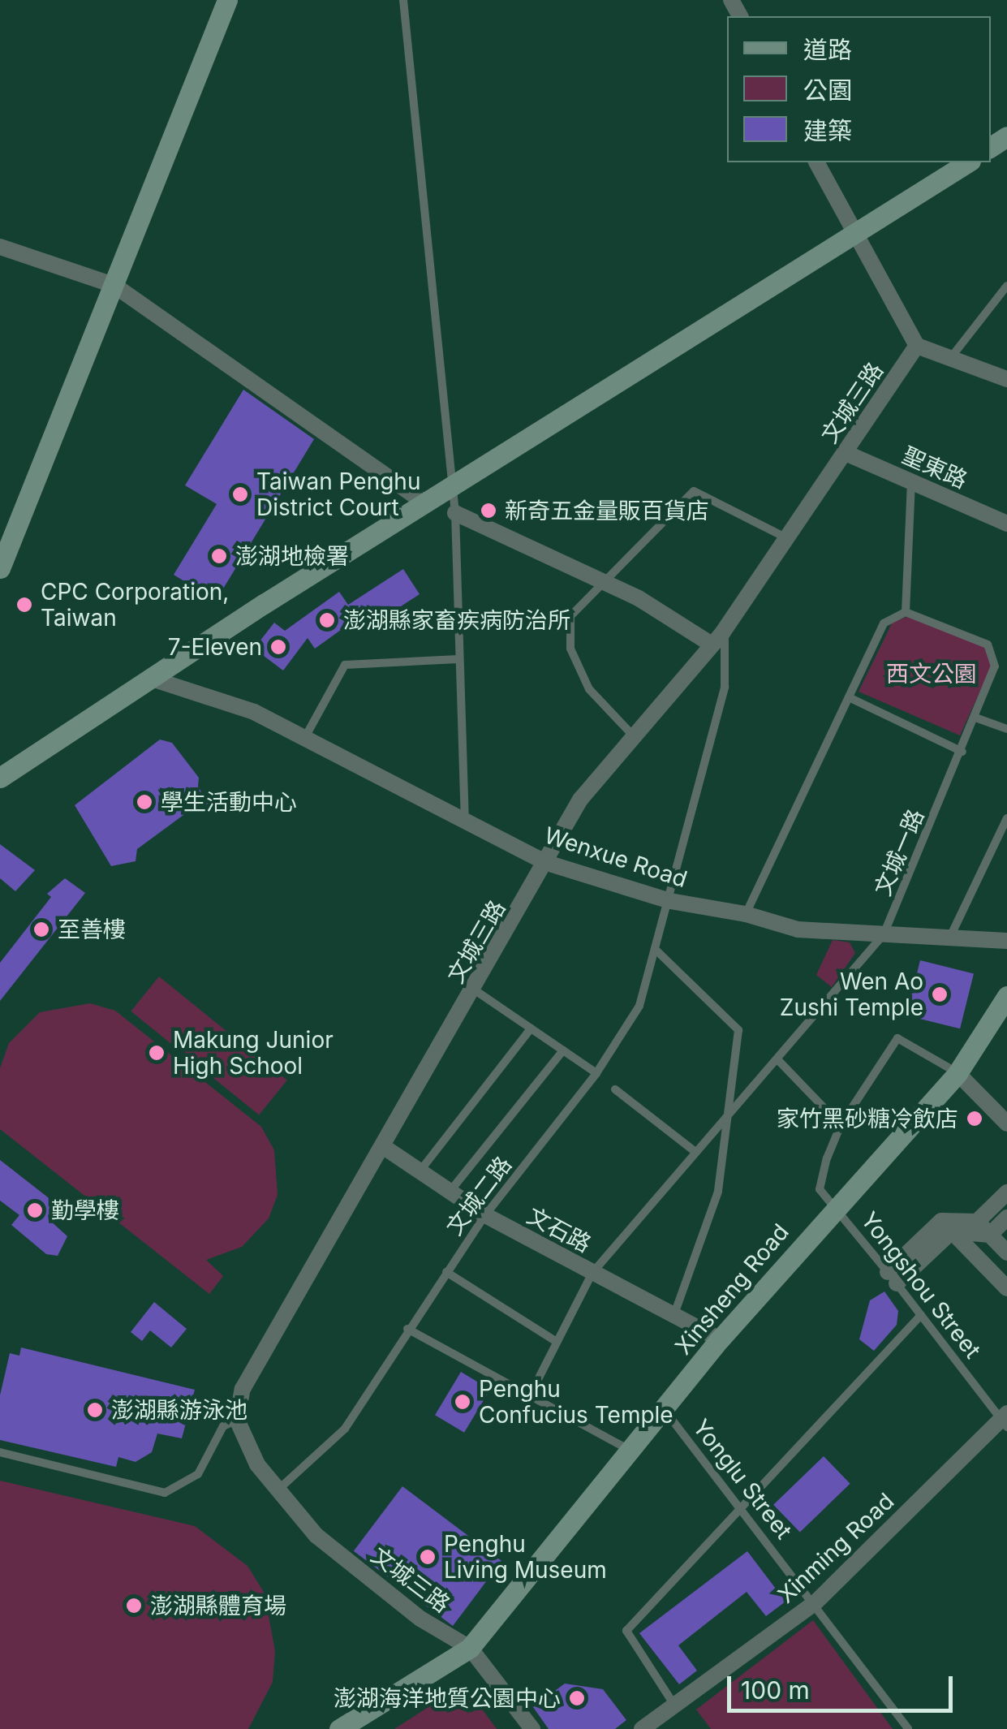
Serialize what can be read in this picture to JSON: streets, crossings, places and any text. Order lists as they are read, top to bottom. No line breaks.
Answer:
{"streets":{"main road":["Xinsheng Road"],"street":["文城三路","聖東路","Wenxue Road","文石路","Xinming Road"],"lane":["文城一路","文城二路","Yongshou Street","Yonglu Street"]},"crossings":[["文城三路","聖東路"],["文城三路","Wenxue Road"],["文城三路","文城二路"],["文城三路","文石路"],["文城三路","Xinsheng Road"],["文城一路","Wenxue Road"],["文城一路","文石路"],["Wenxue Road","文城二路"],["文城二路","文石路"],["文石路","Xinsheng Road"],["Yongshou Street","Xinsheng Road"],["Yongshou Street","Xinming Road"],["Xinsheng Road","Yonglu Street"],["Yonglu Street","Xinming Road"]],"parks":["西文公園"],"places":["Taiwan Penghu District Court","新奇五金量販百貨店","澎湖地檢署","CPC Corporation, Taiwan","澎湖縣家畜疾病防治所","7-Eleven","學生活動中心","至善樓","Wen Ao Zushi Temple","Makung Junior High School","家竹黑砂糖冷飲店","勤學樓","Penghu Confucius Temple","澎湖縣游泳池","Penghu Living Museum","澎湖縣體育場","澎湖海洋地質公園中心"],"legend":["道路","公園","建築"],"scale_bar":"100 m"}
